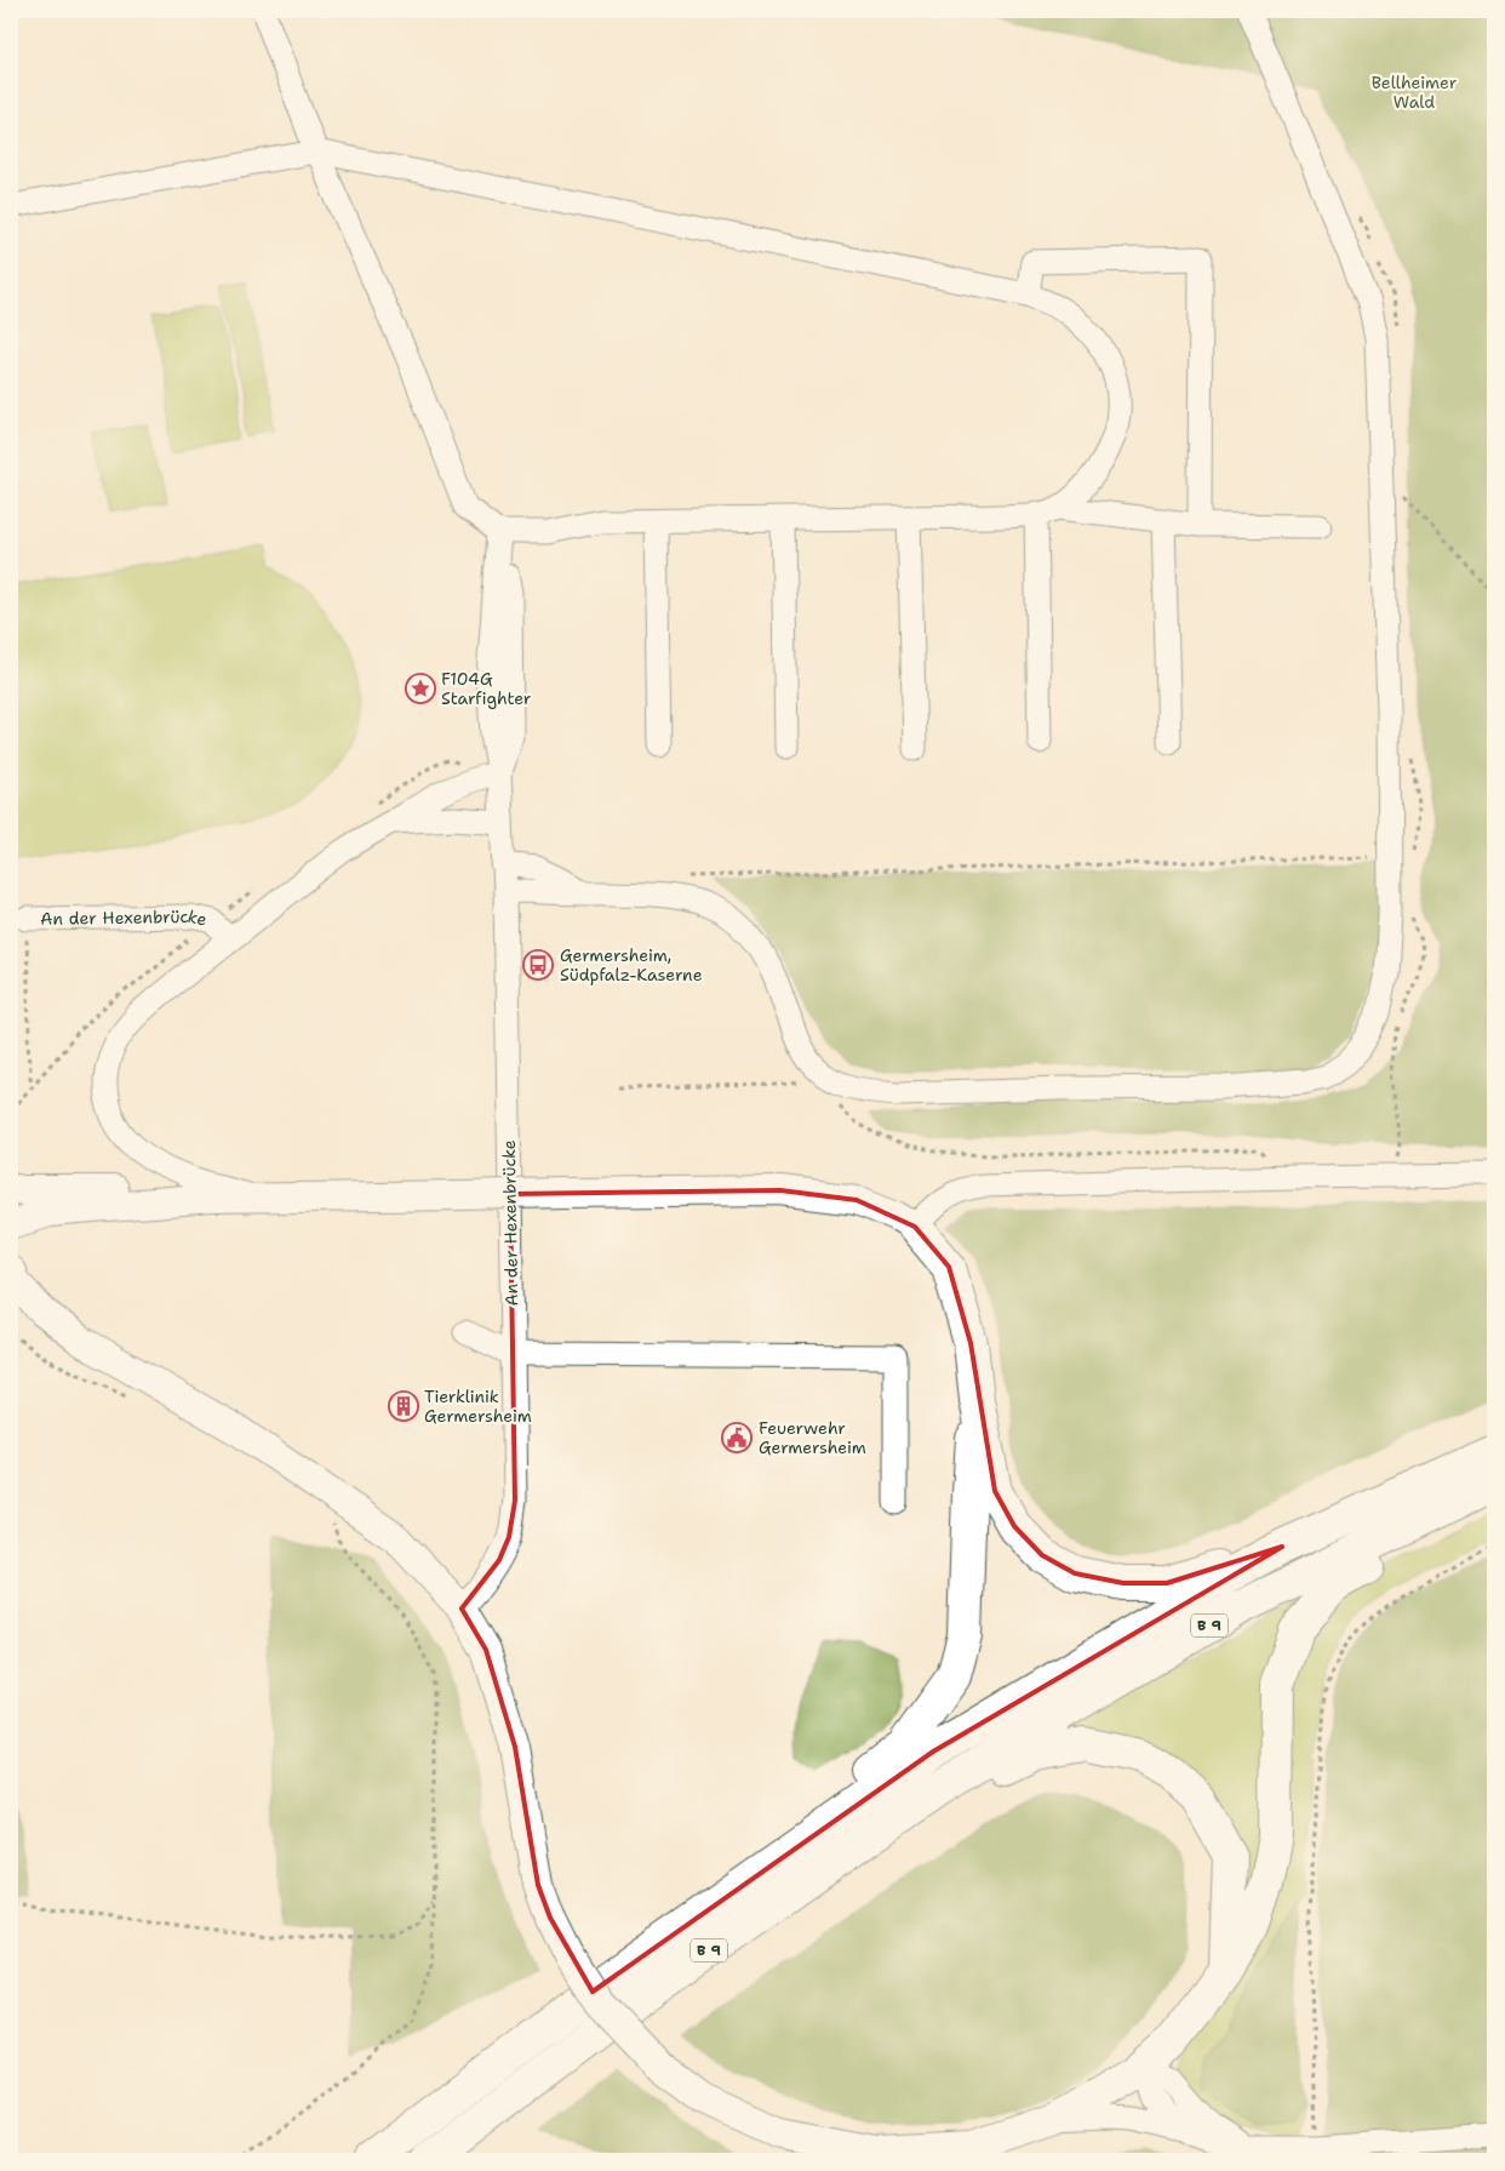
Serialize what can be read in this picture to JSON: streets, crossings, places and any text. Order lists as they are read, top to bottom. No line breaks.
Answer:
{"streets":{"highway":["B 9"],"street":["An der Hexenbrücke"]},"parks":["Bellheimer Wald"],"places":{"place":["F104G Starfighter"],"bus stop":["Germersheim, Südpfalz-Kaserne"],"building":["Tierklinik Germersheim"],"public building":["Feuerwehr Germersheim"]}}
